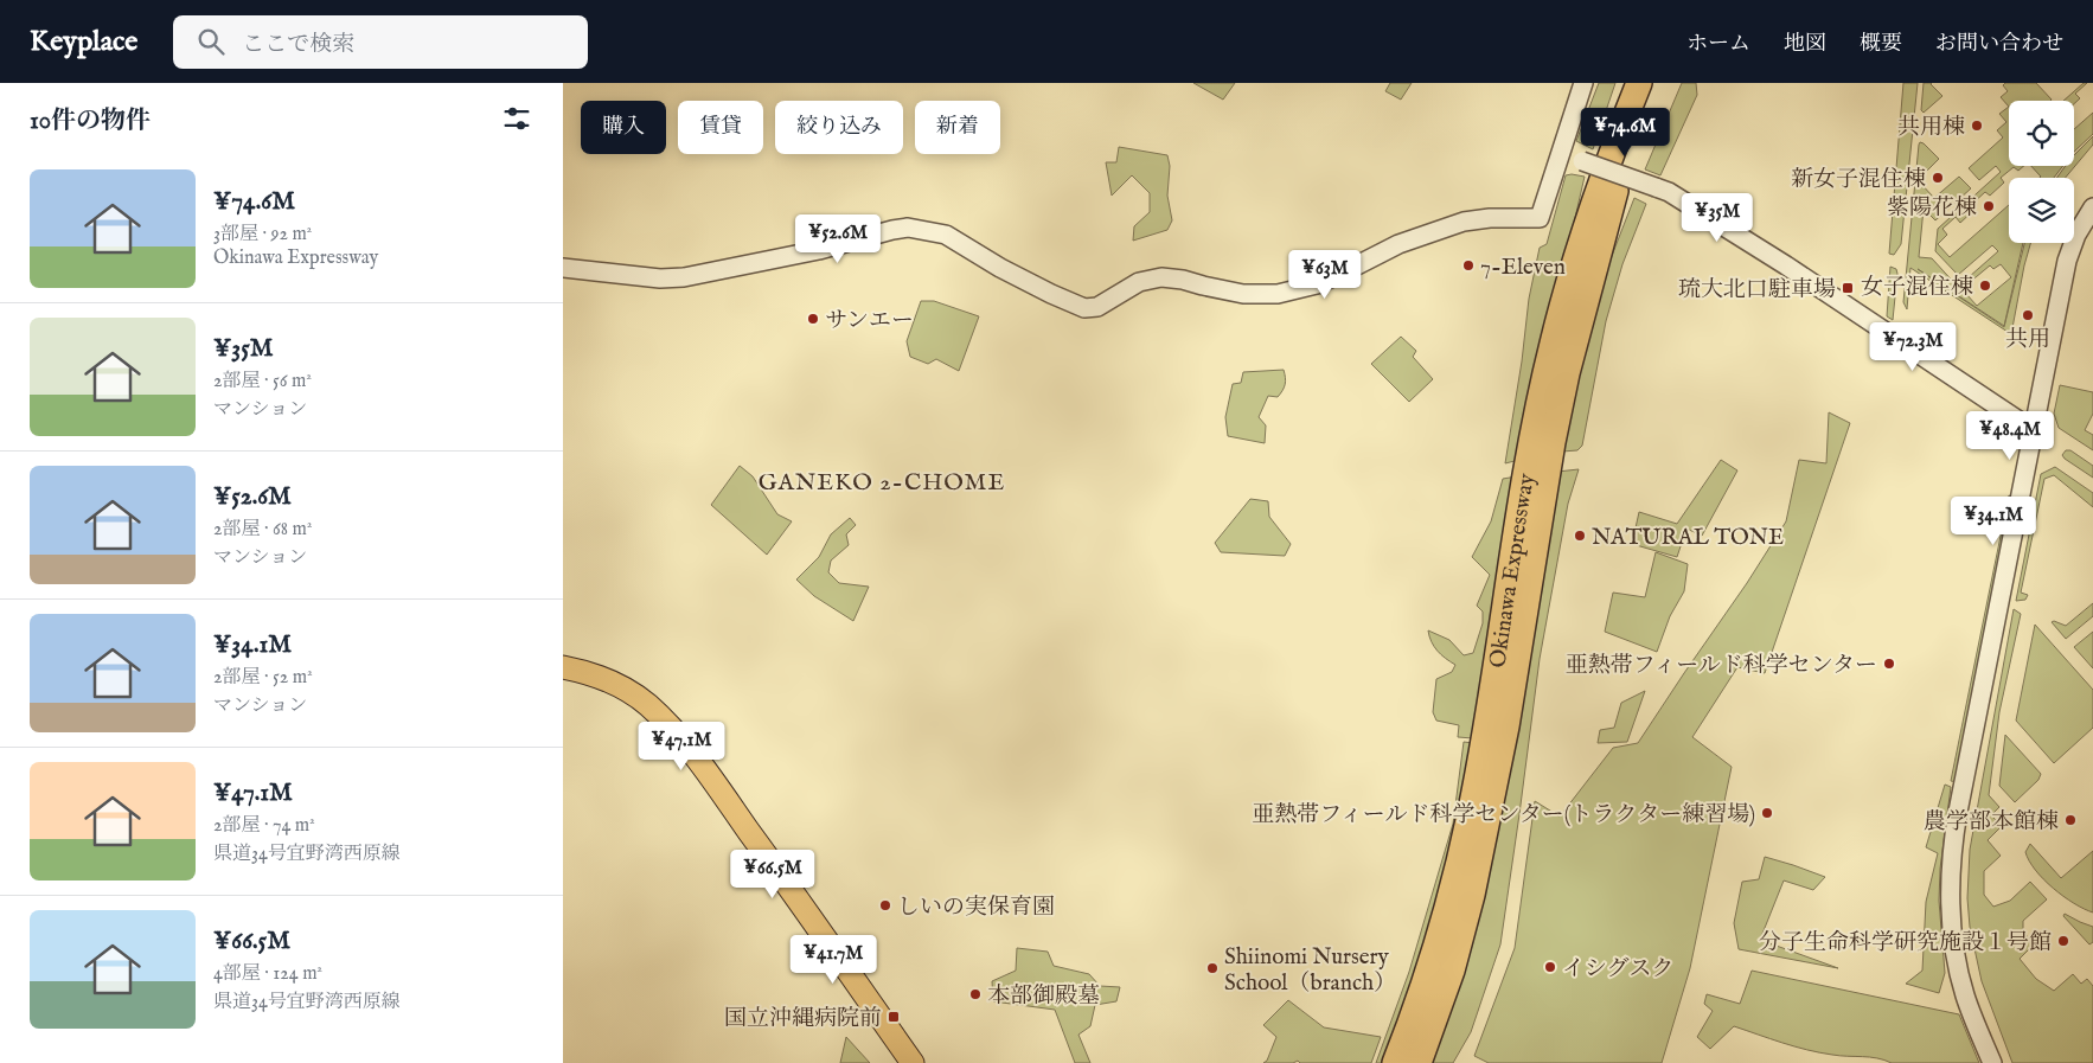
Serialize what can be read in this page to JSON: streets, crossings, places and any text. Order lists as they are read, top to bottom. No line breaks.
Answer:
{"streets":{"highway":["Okinawa Expressway"]},"districts":["GANEKO 2-CHOME"],"places":{"other":["共用棟","新女子混住棟","紫陽花棟","7-Eleven","女子混住棟","共用","サンエー","NATURAL TONE","亜熱帯フィールド科学センター","亜熱帯フィールド科学センター(トラクター練習場)","農学部本館棟","しいの実保育園","分子生命科学研究施設１号館","イシグスク","Shiinomi Nursery School（branch）","本部御殿墓"],"transit":["琉大北口駐車場","国立沖縄病院前"]},"page":{"header":"Keyplace","search":"ここで検索","nav":["ホーム","地図","概要","お問い合わせ"],"heading":"10件の物件","chip":["購入","賃貸","絞り込み","新着"],"price":["¥74.6M","¥35M","¥52.6M","¥63M","¥72.3M","¥48.4M","¥34.1M","¥47.1M","¥66.5M","¥41.7M"],"list":[{"name":"¥74.6M","note":"3部屋 · 92 m² · Okinawa Expressway"},{"name":"¥35M","note":"2部屋 · 56 m² · マンション"},{"name":"¥52.6M","note":"2部屋 · 68 m² · マンション"},{"name":"¥34.1M","note":"2部屋 · 52 m² · マンション"},{"name":"¥47.1M","note":"2部屋 · 74 m² · 県道34号宜野湾西原線"},{"name":"¥66.5M","note":"4部屋 · 124 m² · 県道34号宜野湾西原線"}]}}
